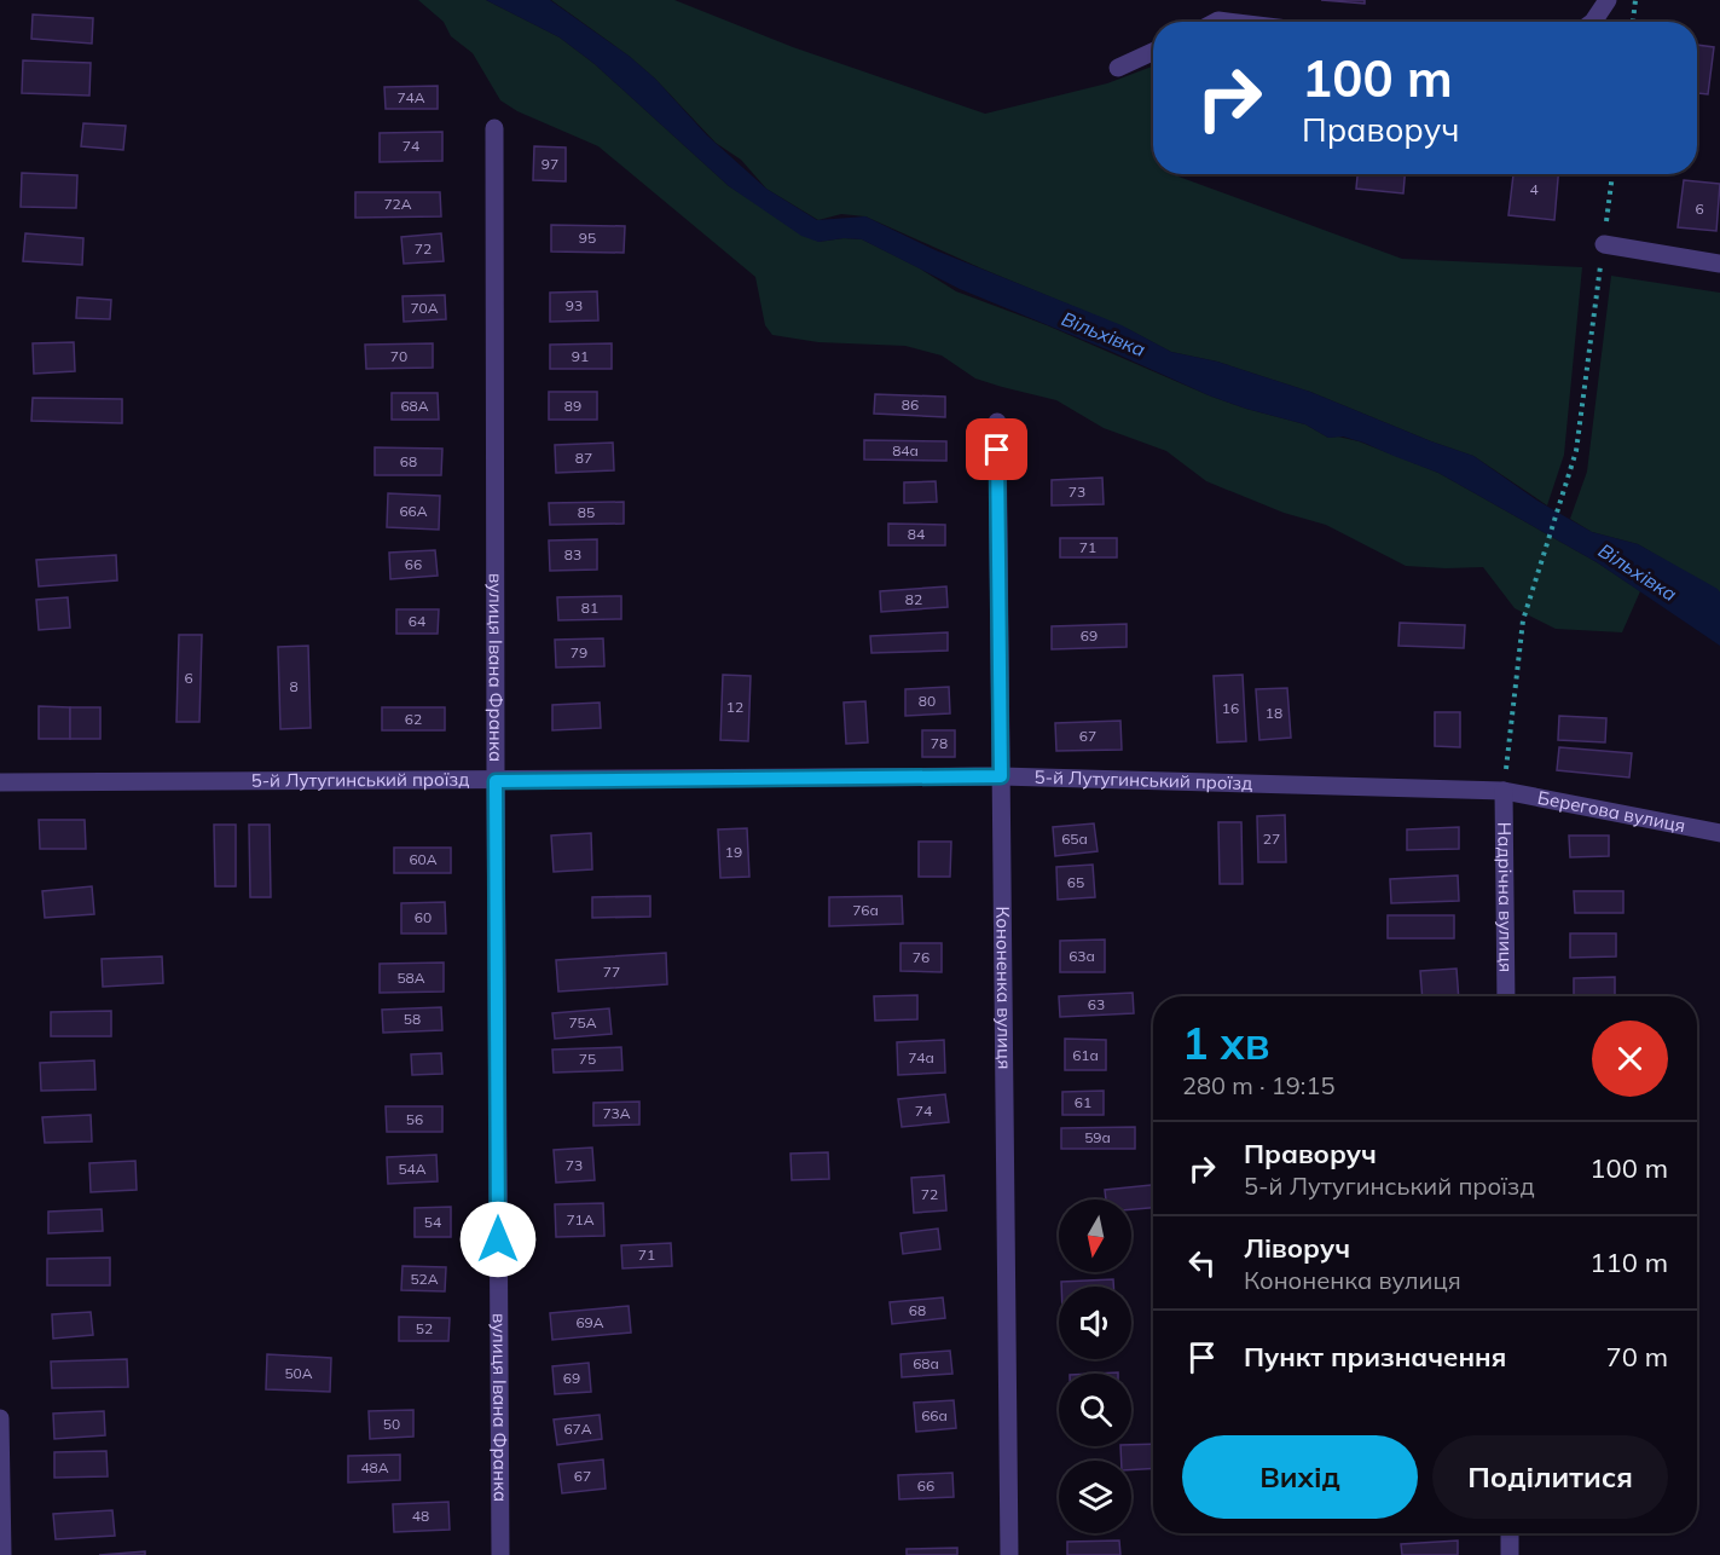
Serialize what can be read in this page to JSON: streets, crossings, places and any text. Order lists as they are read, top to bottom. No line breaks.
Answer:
{"streets":{"street":["вулиця Івана Франка","5-й Лутугинський проїзд","Берегова вулиця","Надрічна вулиця","Кононенка вулиця"]},"crossings":[["вулиця Івана Франка","5-й Лутугинський проїзд"],["5-й Лутугинський проїзд","Берегова вулиця"],["5-й Лутугинський проїзд","Надрічна вулиця"],["5-й Лутугинський проїзд","Кононенка вулиця"],["Берегова вулиця","Надрічна вулиця"]],"water":["Вільхівка"],"house_numbers":["74А","74","97","4","72А","6","95","72","93","70А","70","91","86","68А","89","84а","87","68","73","66А","85","84","71","83","66","82","81","64","69","79","6","8","80","12","16","18","62","67","78","65а","27","19","60А","65","76а","60","63а","76","77","58А","63","58","75А","61а","74а","75","61","74","73А","56","59а","73","54А","72","71А","54","71","52А","68","69А","52","68а","50А","69","66а","50","67А","48А","67","66","48"],"north":"bottom","page":{"turn":["100 m","Праворуч"],"heading":["1 хв","280 m · 19:15"],"list":[{"name":"Праворуч","note":"5-й Лутугинський проїзд","value":"100 m"},{"name":"Ліворуч","note":"Кононенка вулиця","value":"110 m"},{"name":"Пункт призначення","value":"70 m"}],"buttons":["Вихід","Поділитися"]}}
